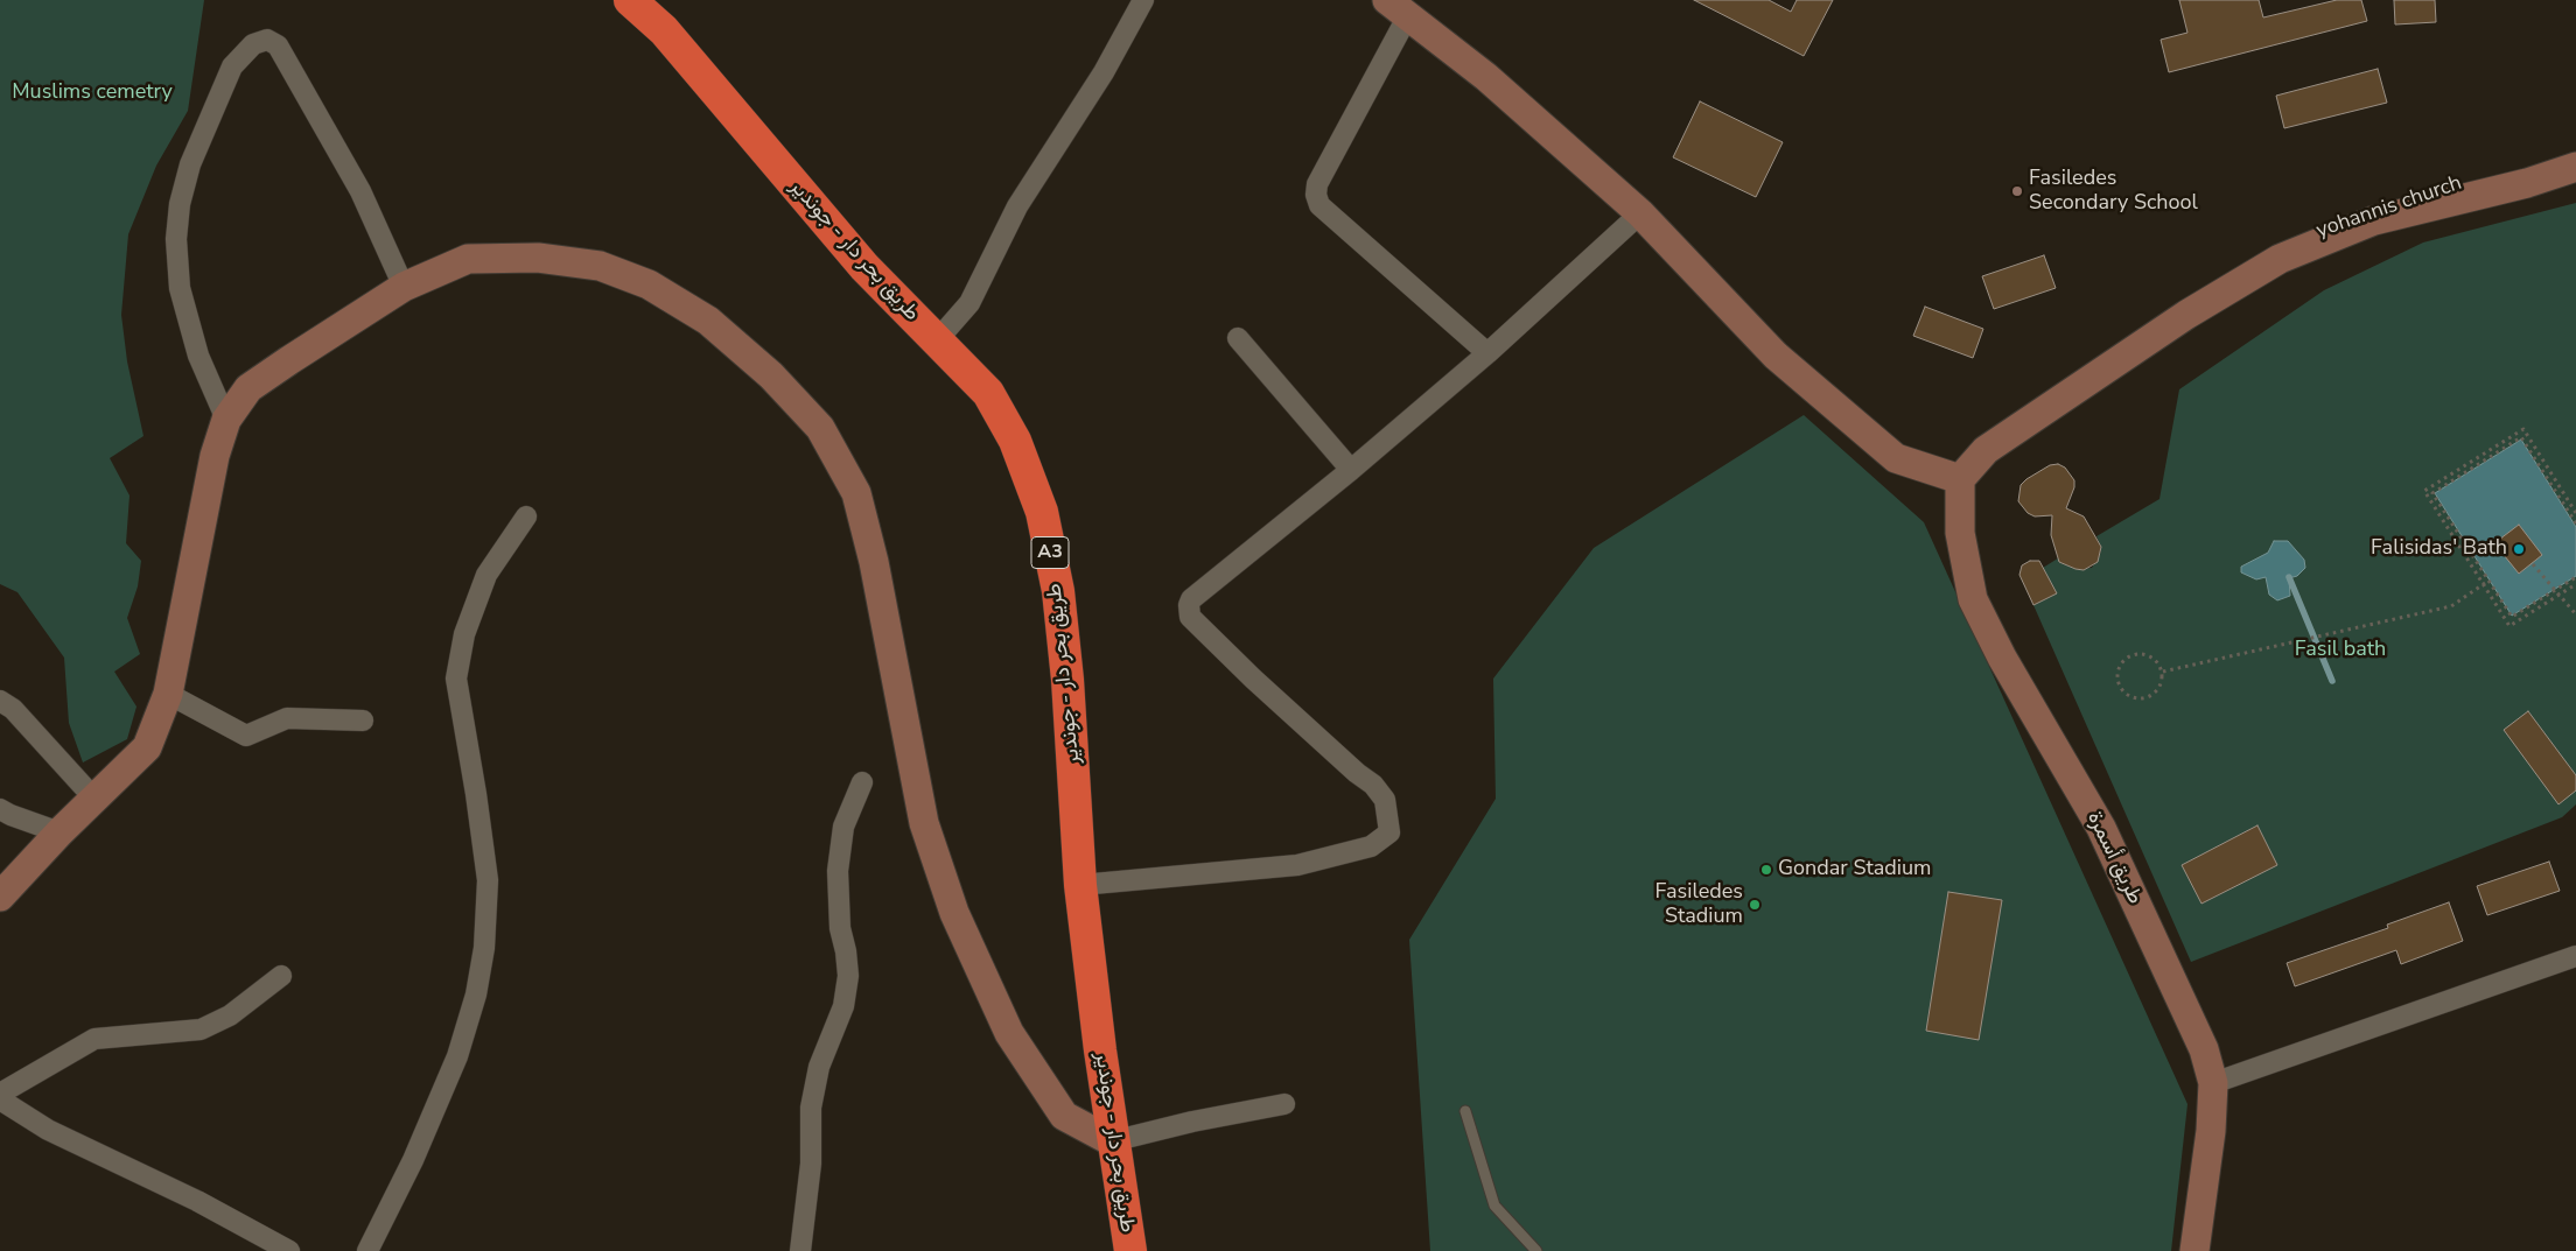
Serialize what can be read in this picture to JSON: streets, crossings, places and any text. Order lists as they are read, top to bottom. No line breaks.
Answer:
{"streets":{"highway":["طريق بحر دار - جوندير","A3"],"street":["yohannis church","طريق أسمرة"]},"parks":["Muslims cemetry","Fasil bath"],"places":["Fasiledes Secondary School","Falisidas' Bath","Gondar Stadium","Fasiledes Stadium"]}
